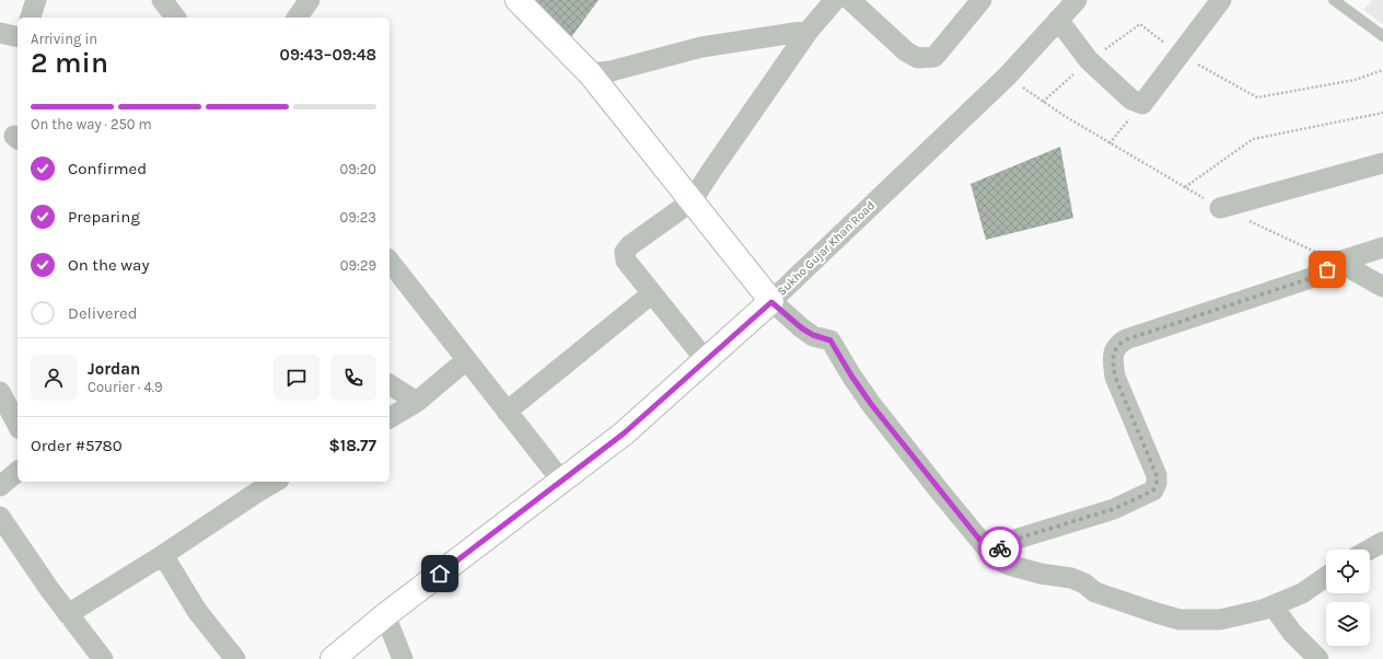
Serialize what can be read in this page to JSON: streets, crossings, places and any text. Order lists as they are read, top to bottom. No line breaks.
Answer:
{"streets":{"main road":["Sukho Gujar Khan Road"]},"page":{"heading":["2 min","Arriving in","09:43–09:48"],"panel":["Jordan","Courier · 4.9","Order #5780","$18.77"],"bar":"On the way · 250 m","list":[["Confirmed","09:20"],["Preparing","09:23"],["On the way","09:29"],"Delivered"]}}
